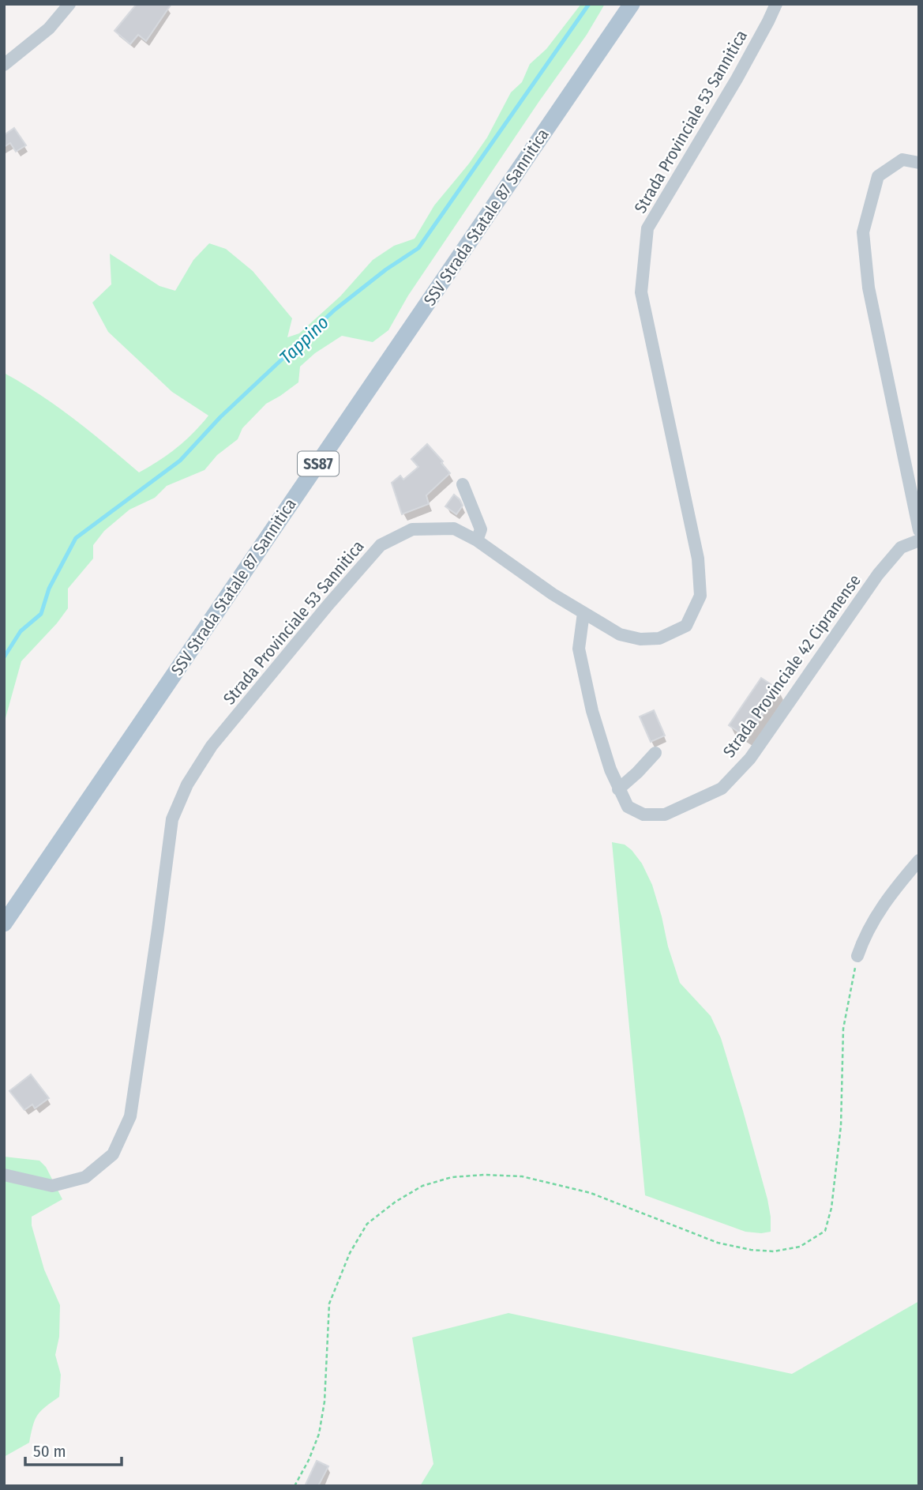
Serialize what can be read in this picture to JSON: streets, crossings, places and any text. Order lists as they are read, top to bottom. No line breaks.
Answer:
{"streets":{"main road":["SSV Strada Statale 87 Sannitica","SS87"],"street":["Strada Provinciale 53 Sannitica","Strada Provinciale 42 Cipranense"]},"crossings":[["Strada Provinciale 53 Sannitica","Strada Provinciale 42 Cipranense"]],"water":["Tappino"],"scale_bar":"50 m"}
